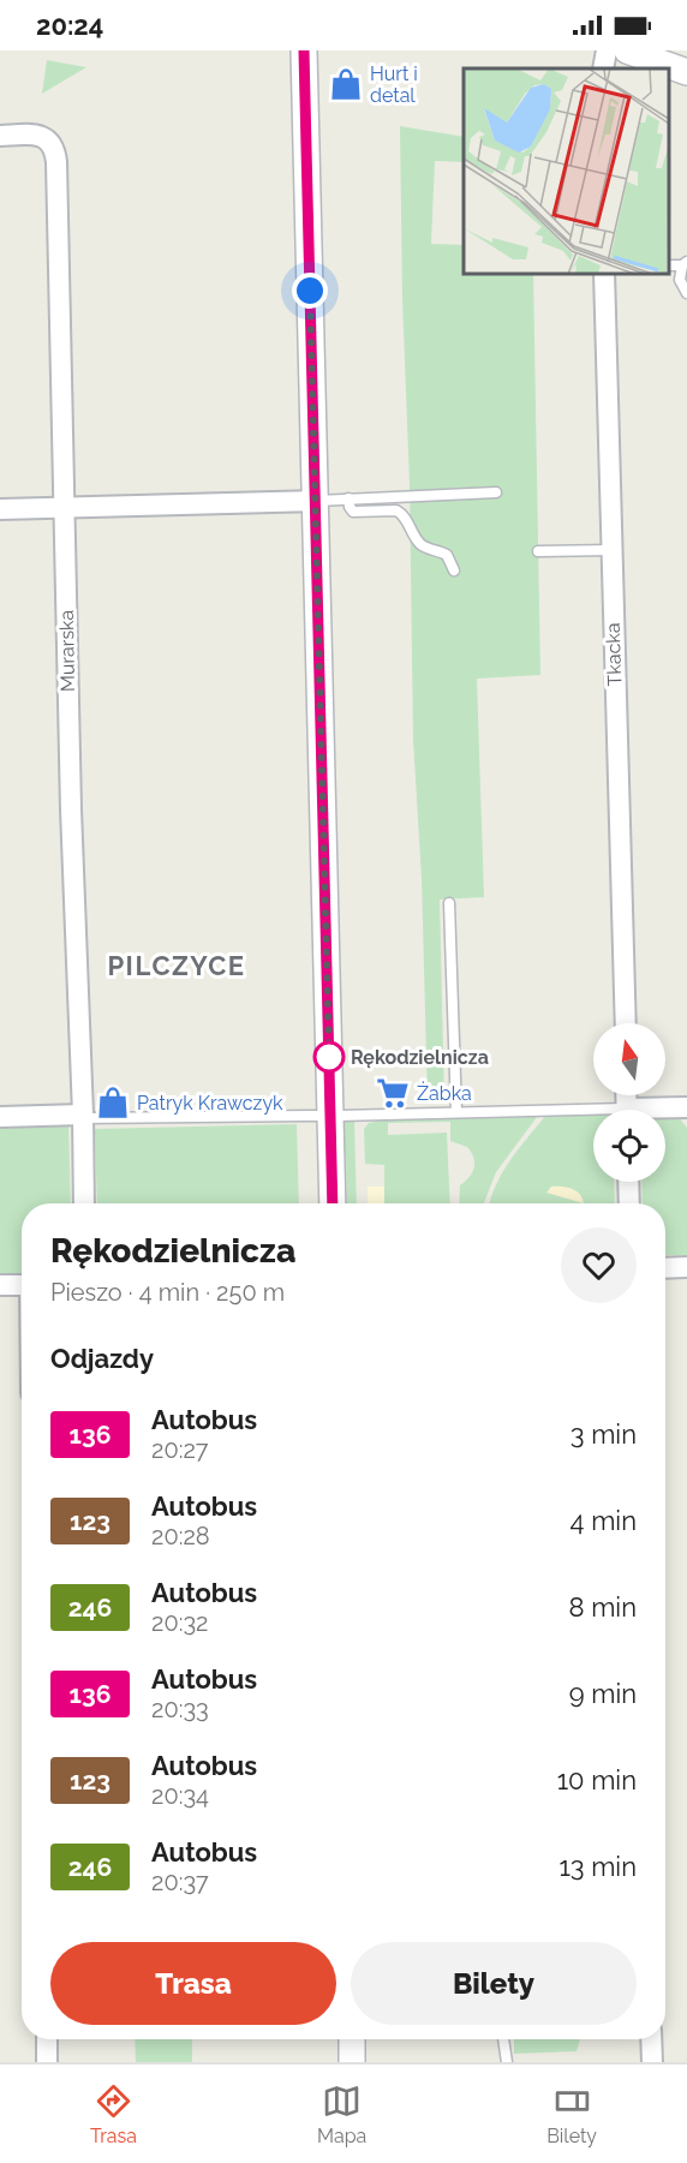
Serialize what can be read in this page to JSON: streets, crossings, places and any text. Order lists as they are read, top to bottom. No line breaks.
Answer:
{"streets":{"street":["Murarska","Tkacka"]},"districts":["PILCZYCE"],"places":{"shop":["Hurt i detal","Patryk Krawczyk"],"other":["Rękodzielnicza"],"supermarket":["Żabka"]},"lines":["bus line 136"],"north":"top","page":{"status":"20:24","heading":[["Rękodzielnicza","Pieszo · 4 min · 250 m"],"Odjazdy"],"list":[{"mark":"136","name":"Autobus","note":"20:27","value":"3 min"},{"mark":"123","name":"Autobus","note":"20:28","value":"4 min"},{"mark":"246","name":"Autobus","note":"20:32","value":"8 min"},{"mark":"136","name":"Autobus","note":"20:33","value":"9 min"},{"mark":"123","name":"Autobus","note":"20:34","value":"10 min"},{"mark":"246","name":"Autobus","note":"20:37","value":"13 min"}],"buttons":["Trasa","Bilety"],"tabs":["Trasa","Mapa","Bilety"]}}
